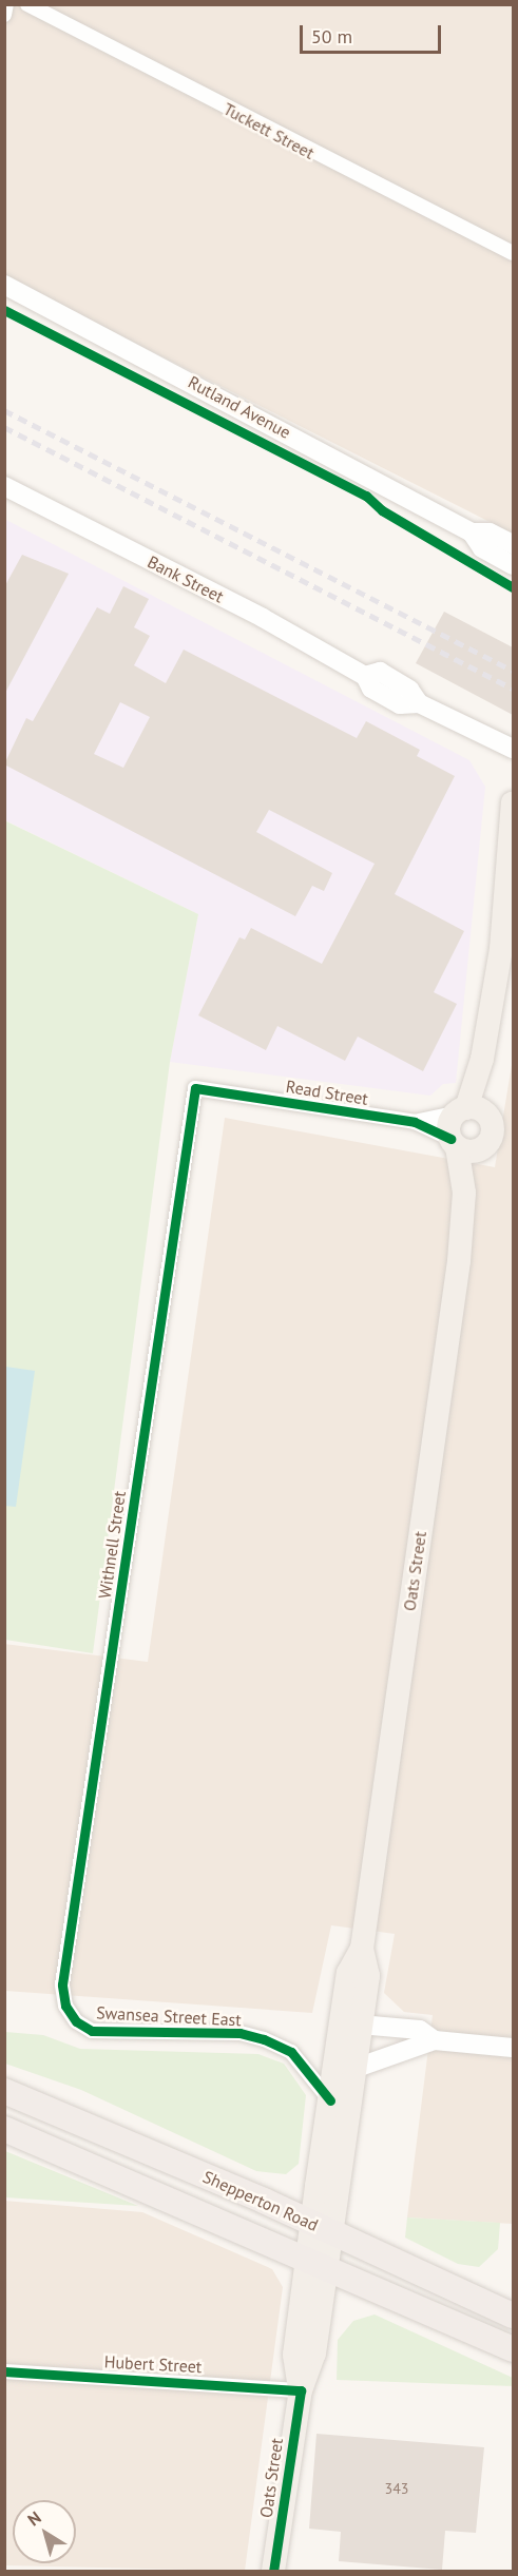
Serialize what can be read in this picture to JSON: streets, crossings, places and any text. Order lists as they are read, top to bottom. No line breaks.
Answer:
{"streets":{"highway":["Shepperton Road"],"main road":["Oats Street"],"street":["Tuckett Street","Rutland Avenue","Bank Street","Read Street","Withnell Street","Swansea Street East","Hubert Street"]},"crossings":[["Read Street","Withnell Street"],["Read Street","Oats Street"],["Withnell Street","Swansea Street East"],["Oats Street","Swansea Street East"],["Oats Street","Shepperton Road"],["Oats Street","Hubert Street"]],"house_numbers":["343"],"scale_bar":"50 m","north":"top left"}
